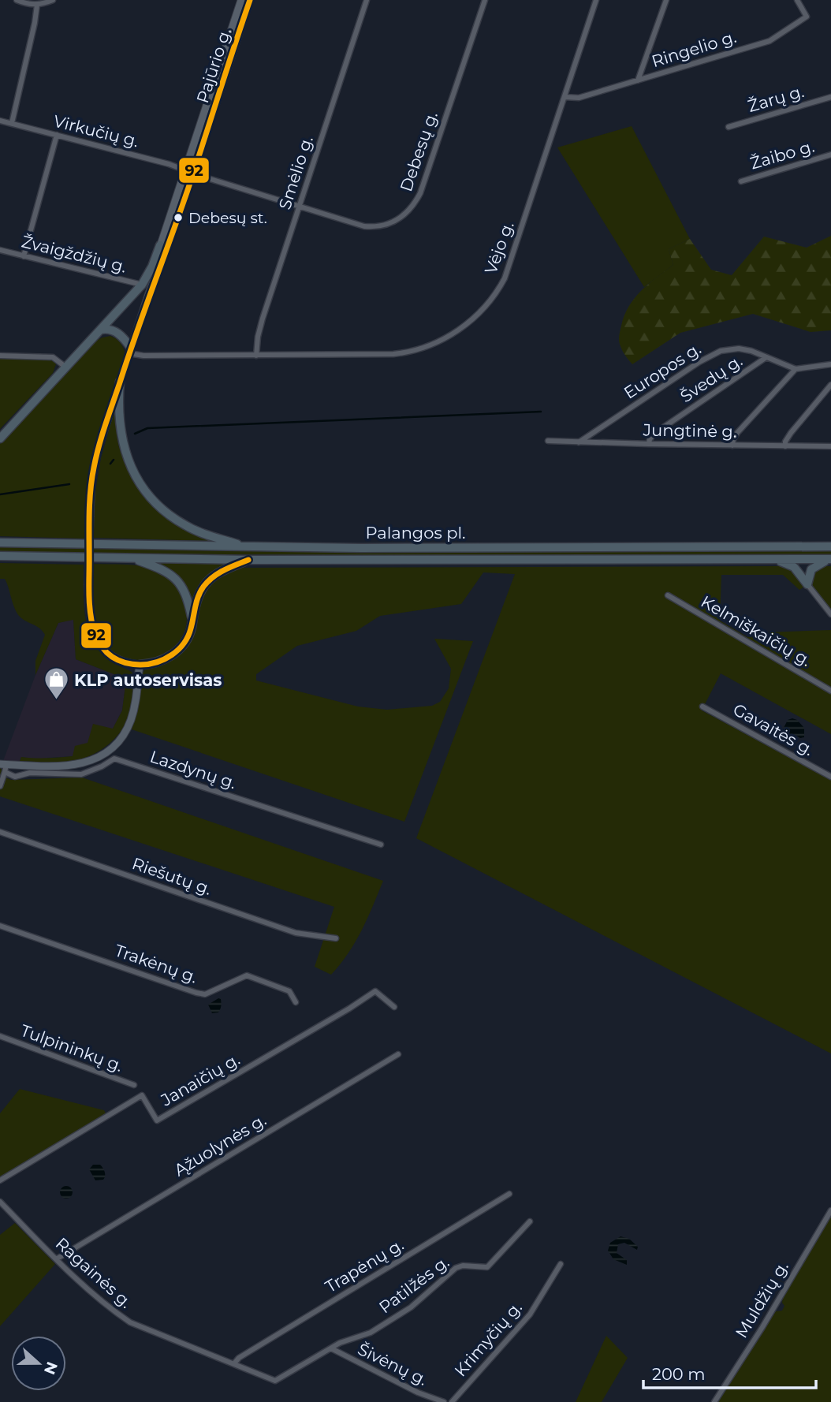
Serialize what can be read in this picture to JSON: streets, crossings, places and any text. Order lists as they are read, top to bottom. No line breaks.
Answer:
{"streets":{"highway":["Palangos pl."],"main road":["Pajūrio g."],"street":["Ringelio g.","Žarų g.","Virkučių g.","Debesų g.","Žaibo g.","Smėlio g.","Vėjo g.","Žvaigždžių g.","Europos g.","Švedų g.","Jungtinė g.","Kelmiškaičių g.","Gavaitės g.","Lazdynų g.","Riešutų g.","Trakėnų g.","Tulpininkų g.","Janaičių g.","Ąžuolynės g.","Trapėnų g.","Ragainės g.","Patilžės g.","Muldžių g.","Krimyčių g.","Šivėnų g."]},"crossings":[["Ringelio g.","Vėjo g."],["Pajūrio g.","Virkučių g."],["Pajūrio g.","Debesų g."],["Pajūrio g.","Vėjo g."],["Virkučių g.","Debesų g."],["Debesų g.","Smėlio g."],["Smėlio g.","Vėjo g."],["Europos g.","Švedų g."],["Europos g.","Jungtinė g."],["Švedų g.","Jungtinė g."],["Ąžuolynės g.","Ragainės g."],["Trapėnų g.","Ragainės g."],["Ragainės g.","Patilžės g."],["Patilžės g.","Šivėnų g."]],"places":{"other":["Debesų st."],"shop":["KLP autoservisas"]},"lines":["transit line 92"],"scale_bar":"200 m","north":"right"}
